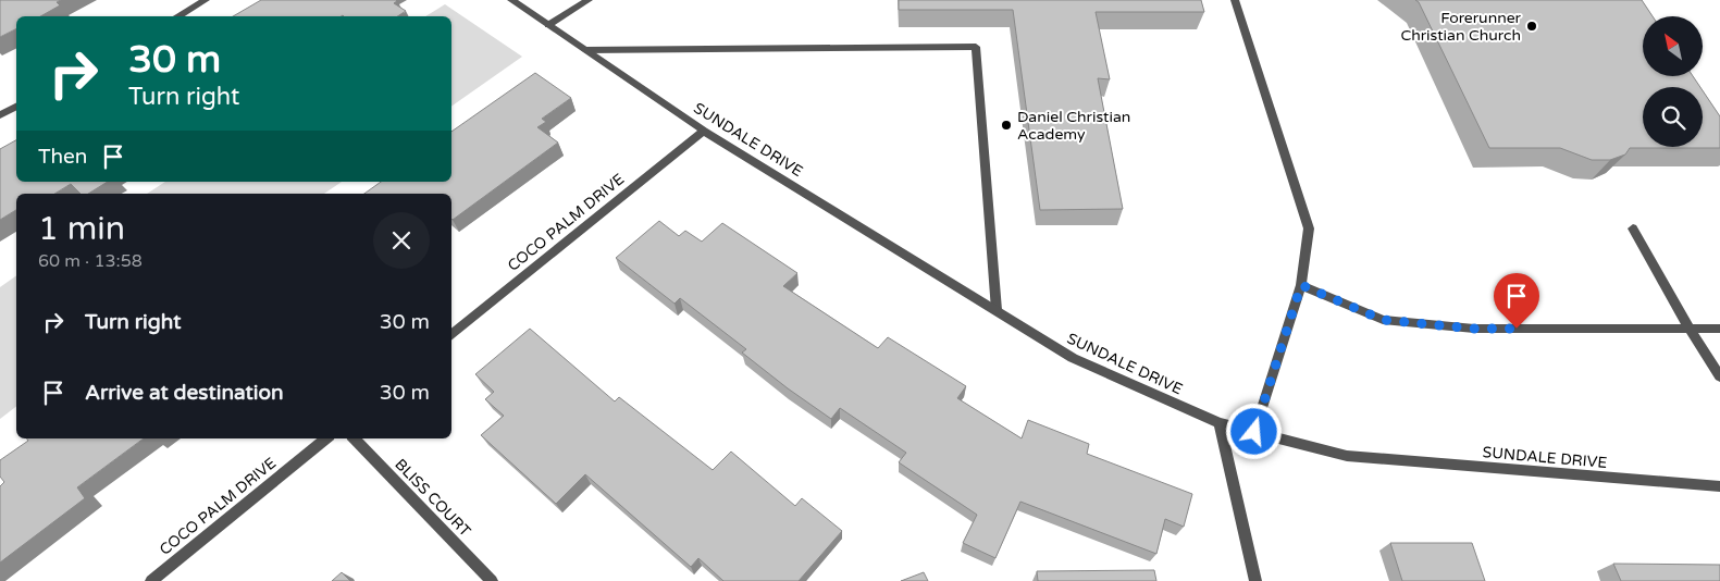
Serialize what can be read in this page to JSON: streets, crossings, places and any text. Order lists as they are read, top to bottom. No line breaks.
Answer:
{"streets":{"street":["SUNDALE DRIVE","COCO PALM DRIVE","BLISS COURT"]},"crossings":[["SUNDALE DRIVE","COCO PALM DRIVE"]],"places":["Forerunner Christian Church","Daniel Christian Academy"],"north":"top left","page":{"turn":["30 m","Turn right"],"then":"Then","heading":["1 min","60 m · 13:58"],"list":[{"name":"Turn right","value":"30 m"},{"name":"Arrive at destination","value":"30 m"}]}}
